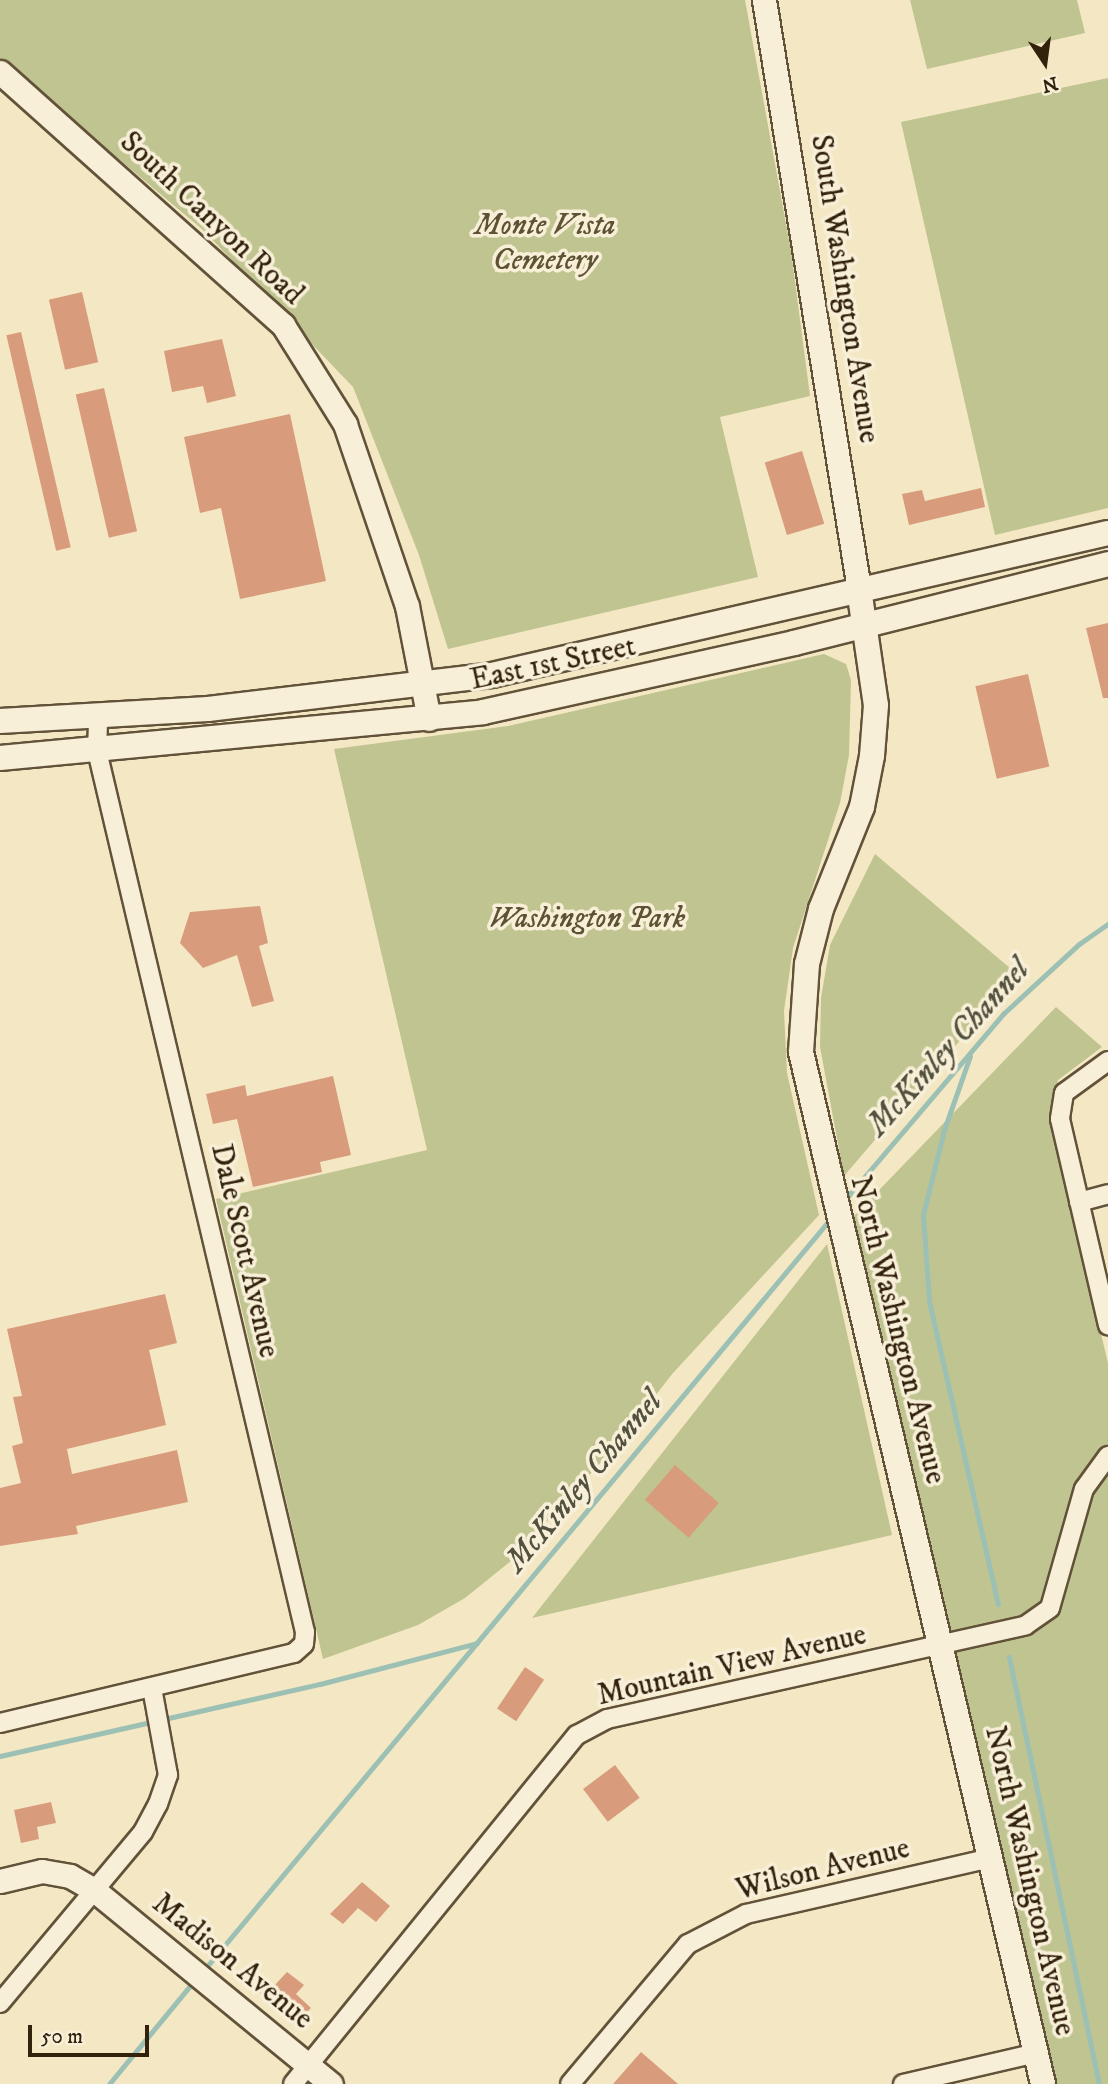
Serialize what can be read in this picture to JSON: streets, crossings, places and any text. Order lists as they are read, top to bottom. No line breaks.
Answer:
{"streets":{"main road":["East 1st Street","North Washington Avenue"],"street":["South Canyon Road","South Washington Avenue","Dale Scott Avenue","Mountain View Avenue","Wilson Avenue","Madison Avenue"]},"crossings":[["South Canyon Road","East 1st Street"],["South Washington Avenue","East 1st Street"],["South Washington Avenue","North Washington Avenue"],["East 1st Street","Dale Scott Avenue"],["East 1st Street","North Washington Avenue"],["North Washington Avenue","Mountain View Avenue"],["North Washington Avenue","Wilson Avenue"],["Mountain View Avenue","Madison Avenue"]],"water":["McKinley Channel"],"parks":["Monte Vista Cemetery","Washington Park"],"scale_bar":"50 m","north":"bottom"}
